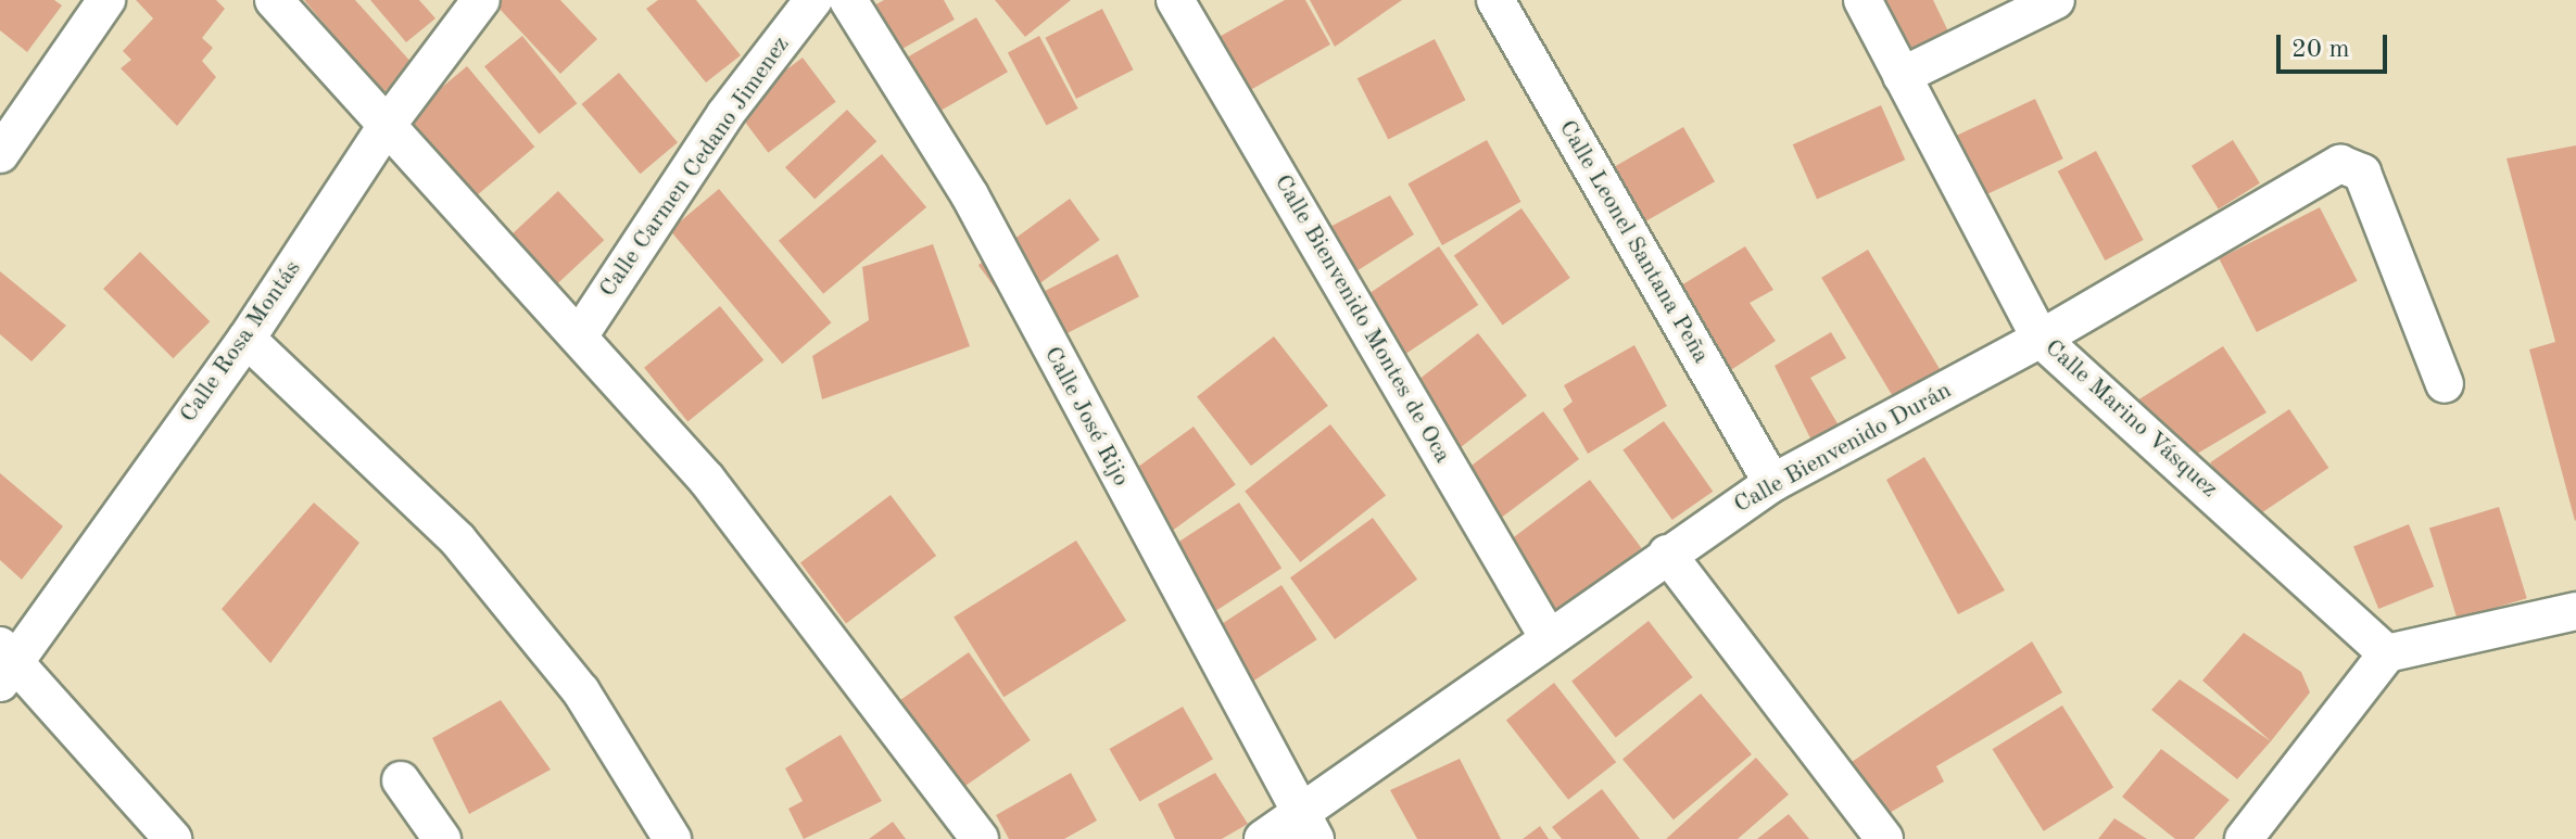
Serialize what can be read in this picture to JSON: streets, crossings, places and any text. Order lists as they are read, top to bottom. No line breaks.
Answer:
{"streets":{"street":["Calle Carmen Cedano Jimenez","Calle Leonel Santana Peña","Calle Bienvenido Montes de Oca","Calle Rosa Montás","Calle José Rijo","Calle Marino Vásquez","Calle Bienvenido Durán"]},"crossings":[["Calle Leonel Santana Peña","Calle Bienvenido Durán"],["Calle Bienvenido Montes de Oca","Calle Bienvenido Durán"],["Calle José Rijo","Calle Bienvenido Durán"],["Calle Marino Vásquez","Calle Bienvenido Durán"]],"scale_bar":"20 m"}
